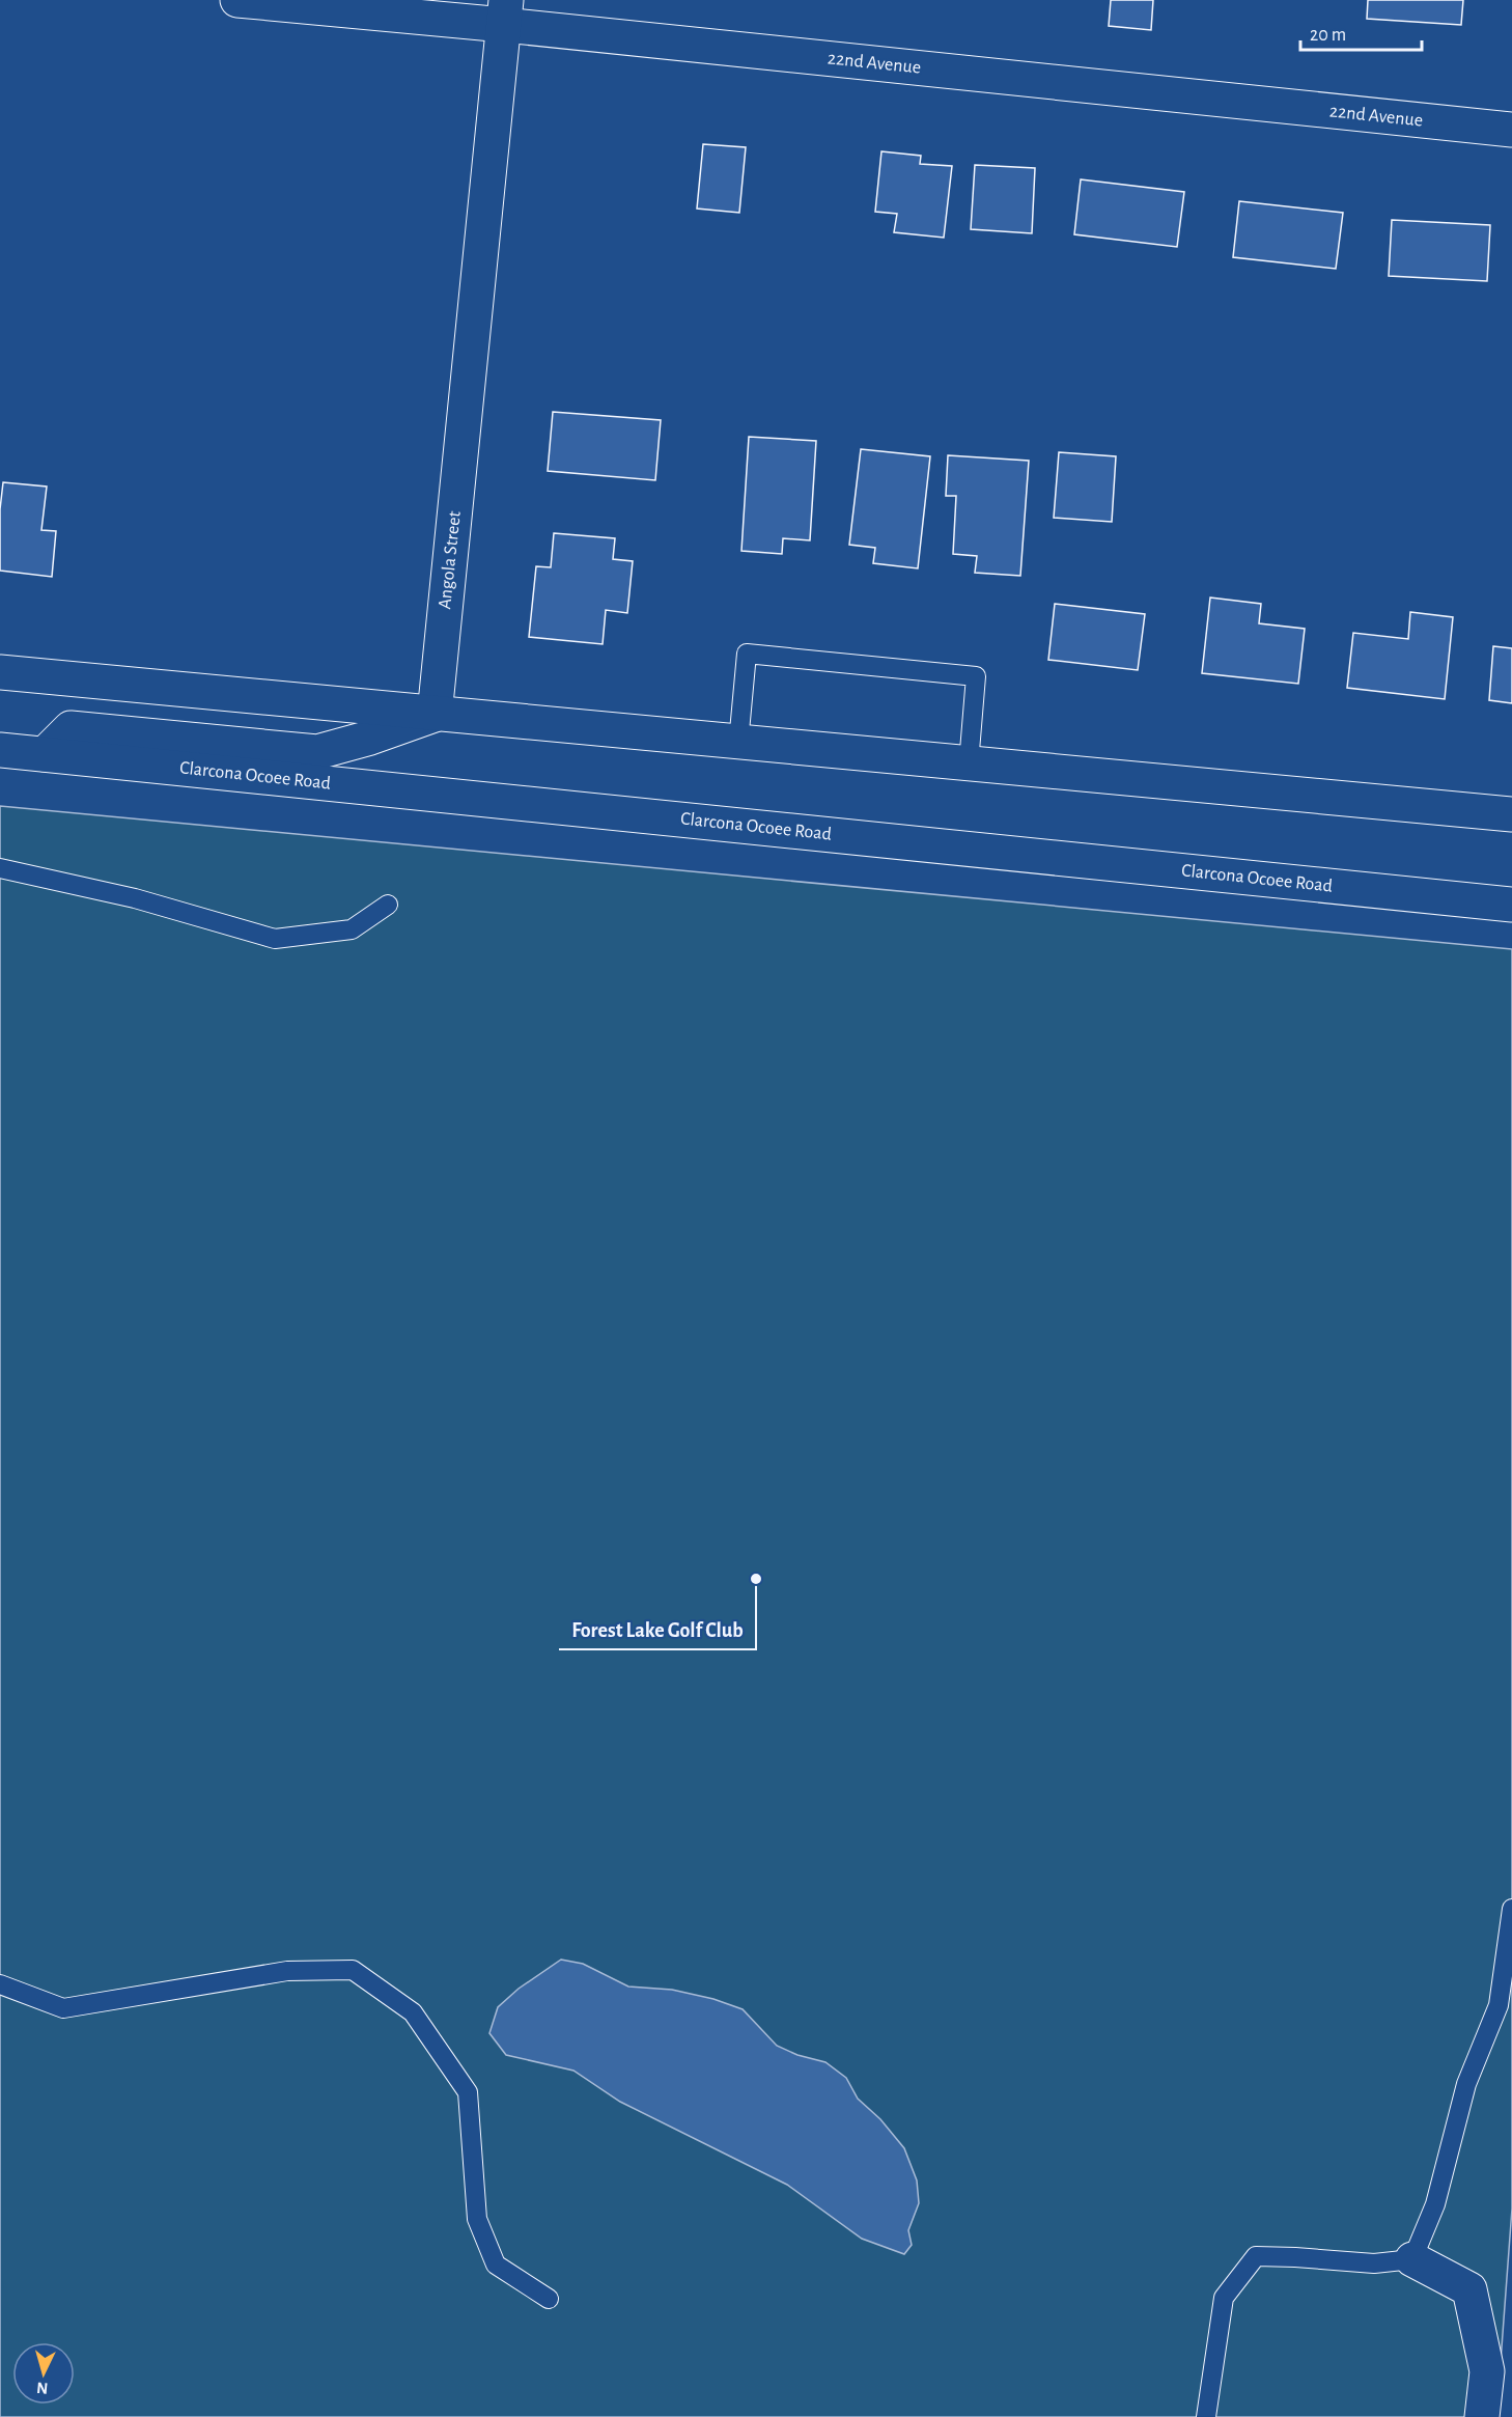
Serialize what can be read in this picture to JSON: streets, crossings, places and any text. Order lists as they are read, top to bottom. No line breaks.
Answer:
{"streets":{"street":["22nd Avenue","Angola Street","Clarcona Ocoee Road"]},"crossings":[["22nd Avenue","Angola Street"]],"places":["Forest Lake Golf Club"],"scale_bar":"20 m","north":"bottom"}
